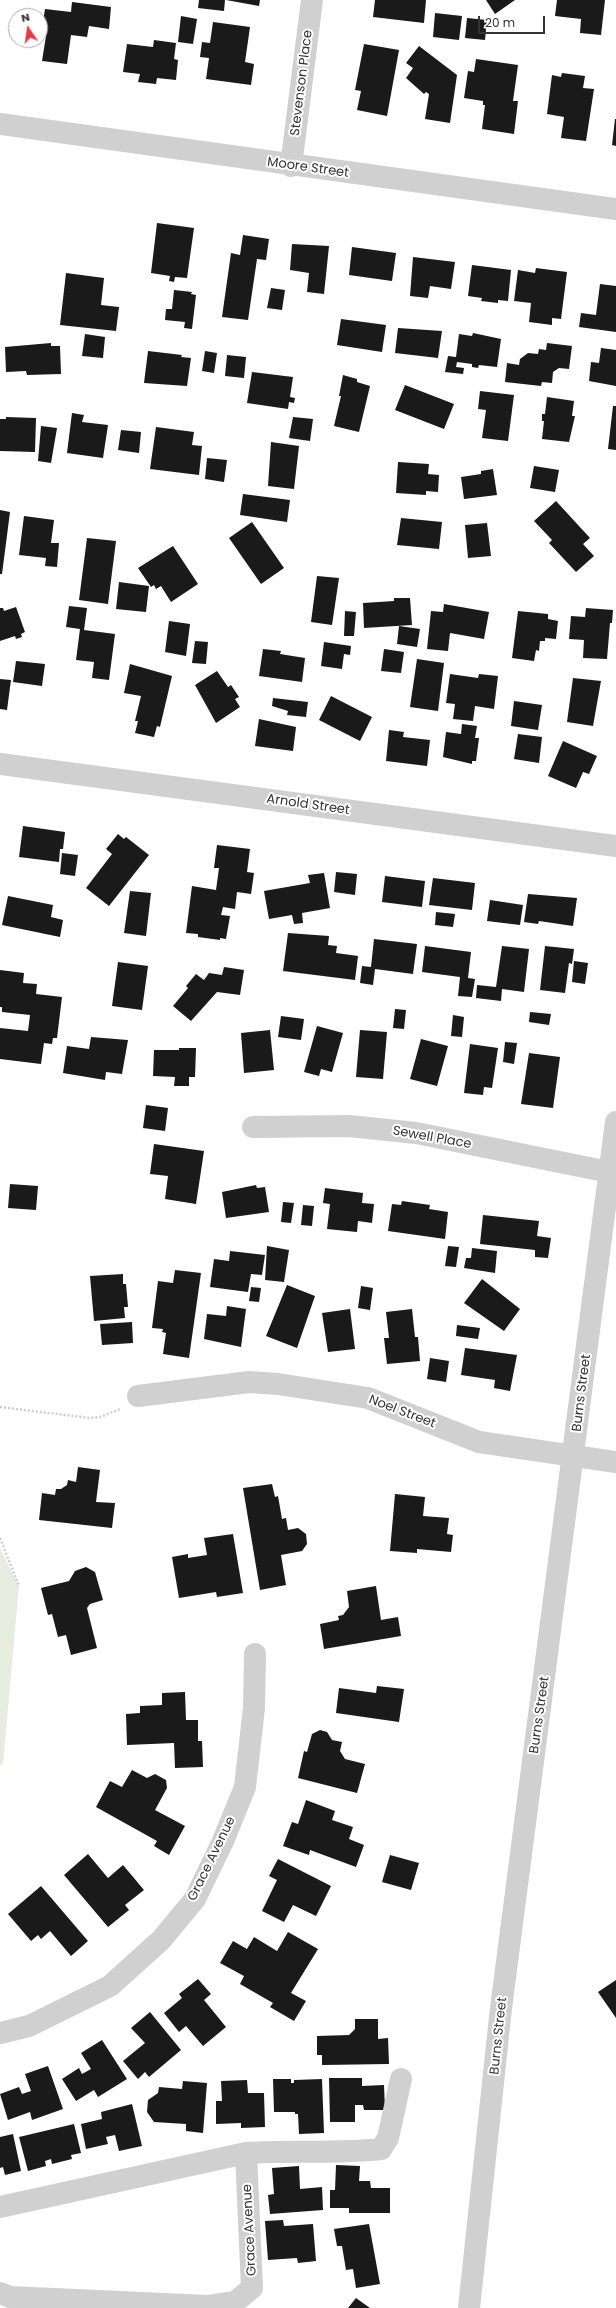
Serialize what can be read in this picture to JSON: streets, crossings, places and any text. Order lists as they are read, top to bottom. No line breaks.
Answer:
{"streets":{"street":["Stevenson Place","Moore Street","Arnold Street","Sewell Place","Burns Street","Noel Street","Grace Avenue"]},"crossings":[["Stevenson Place","Moore Street"],["Sewell Place","Burns Street"],["Burns Street","Noel Street"]],"scale_bar":"20 m","north":"top"}
